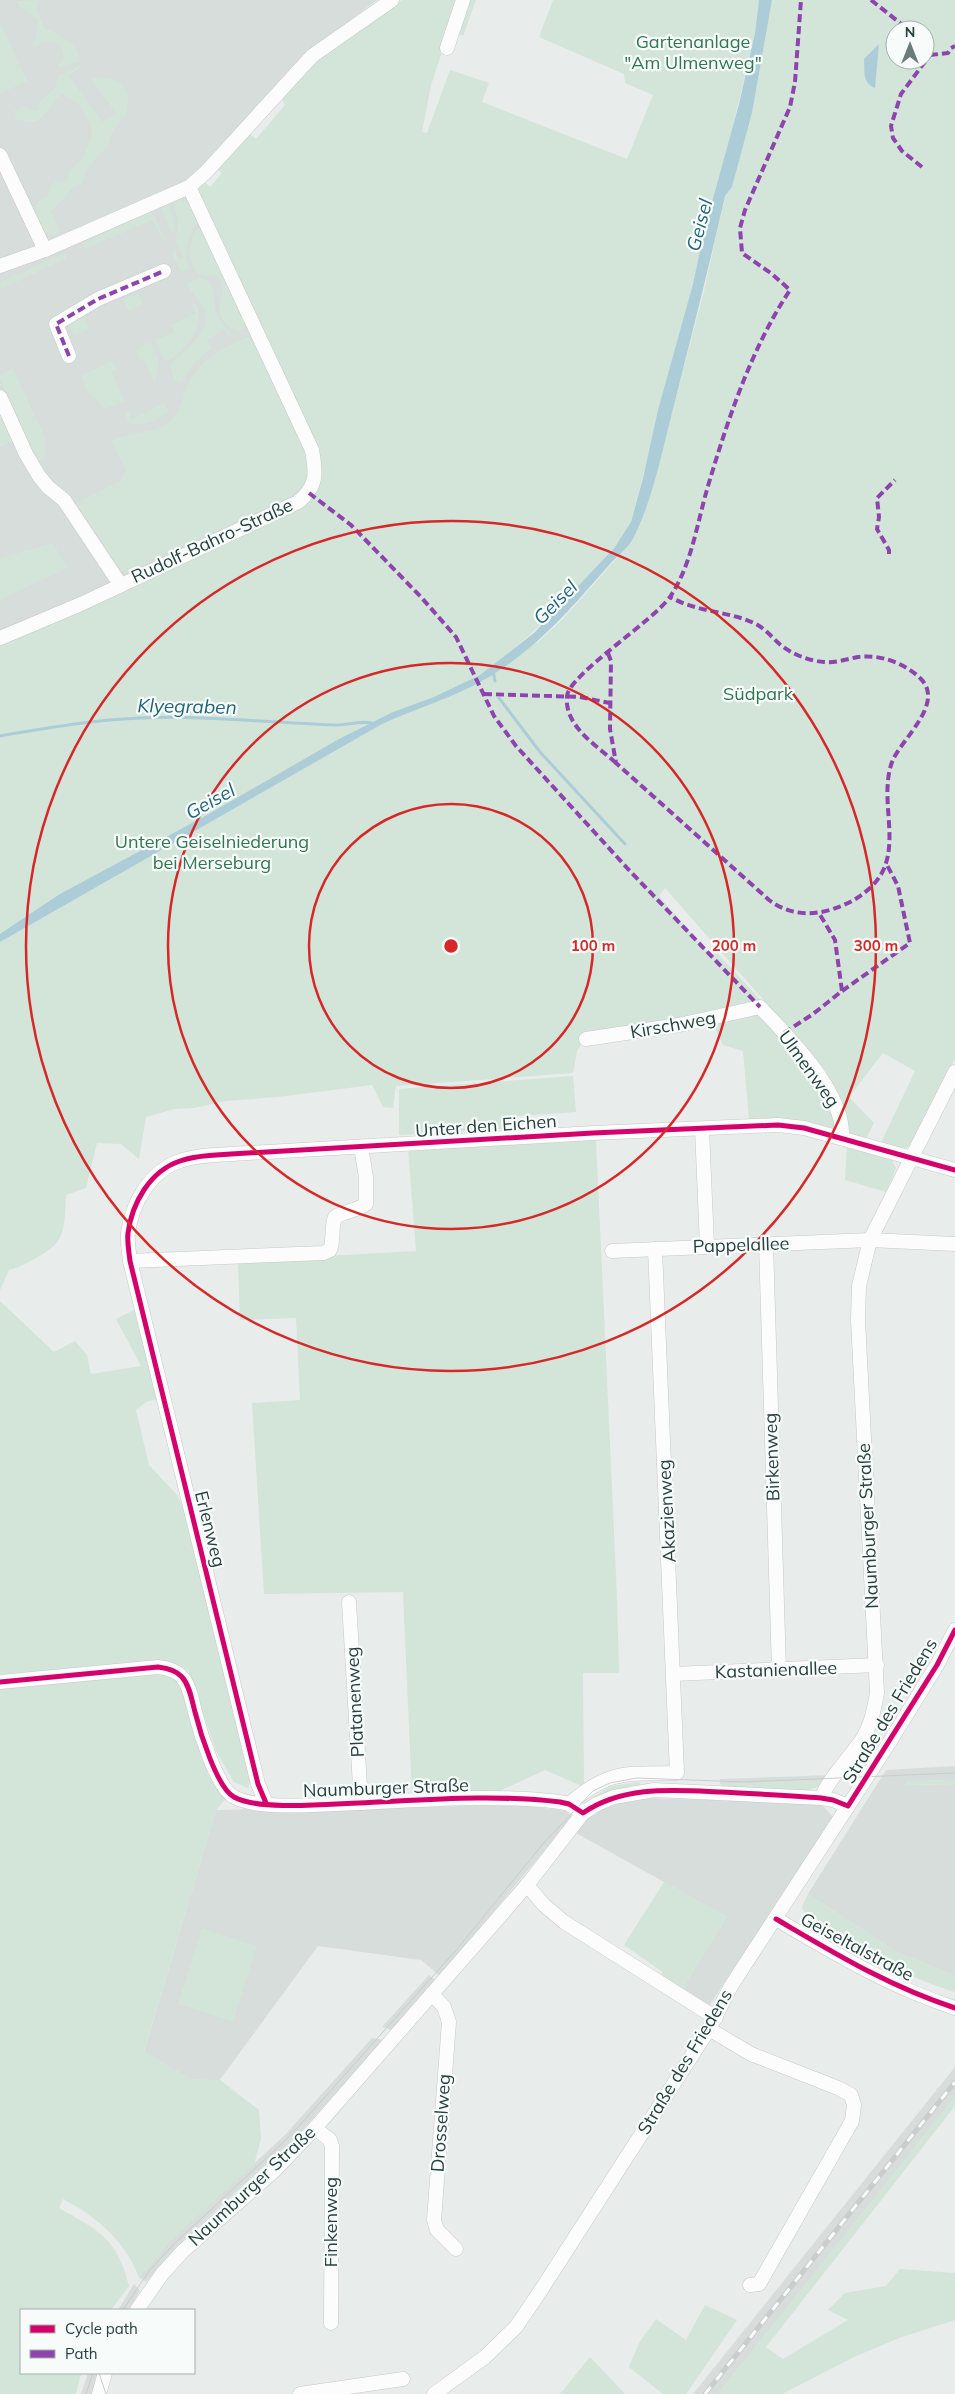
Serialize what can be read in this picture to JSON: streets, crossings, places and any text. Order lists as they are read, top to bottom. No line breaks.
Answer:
{"streets":{"street":["Rudolf-Bahro-Straße","Kirschweg","Ulmenweg","Unter den Eichen","Pappelallee","Birkenweg","Akazienweg","Naumburger Straße","Erlenweg","Kastanienallee","Platanenweg","Straße des Friedens","Geiseltalstraße","Drosselweg","Finkenweg"]},"crossings":[["Kirschweg","Ulmenweg"],["Ulmenweg","Unter den Eichen"],["Unter den Eichen","Naumburger Straße"],["Unter den Eichen","Erlenweg"],["Pappelallee","Birkenweg"],["Pappelallee","Akazienweg"],["Pappelallee","Naumburger Straße"],["Birkenweg","Kastanienallee"],["Akazienweg","Naumburger Straße"],["Akazienweg","Kastanienallee"],["Naumburger Straße","Erlenweg"],["Naumburger Straße","Kastanienallee"],["Naumburger Straße","Platanenweg"],["Naumburger Straße","Straße des Friedens"],["Naumburger Straße","Drosselweg"],["Naumburger Straße","Finkenweg"],["Straße des Friedens","Geiseltalstraße"]],"water":["Geisel","Klyegraben"],"parks":["Gartenanlage \"Am Ulmenweg\"","Südpark","Untere Geiselniederung bei Merseburg"],"legend":["Cycle path","Path"],"north":"top","rings":["100 m","200 m","300 m"]}
